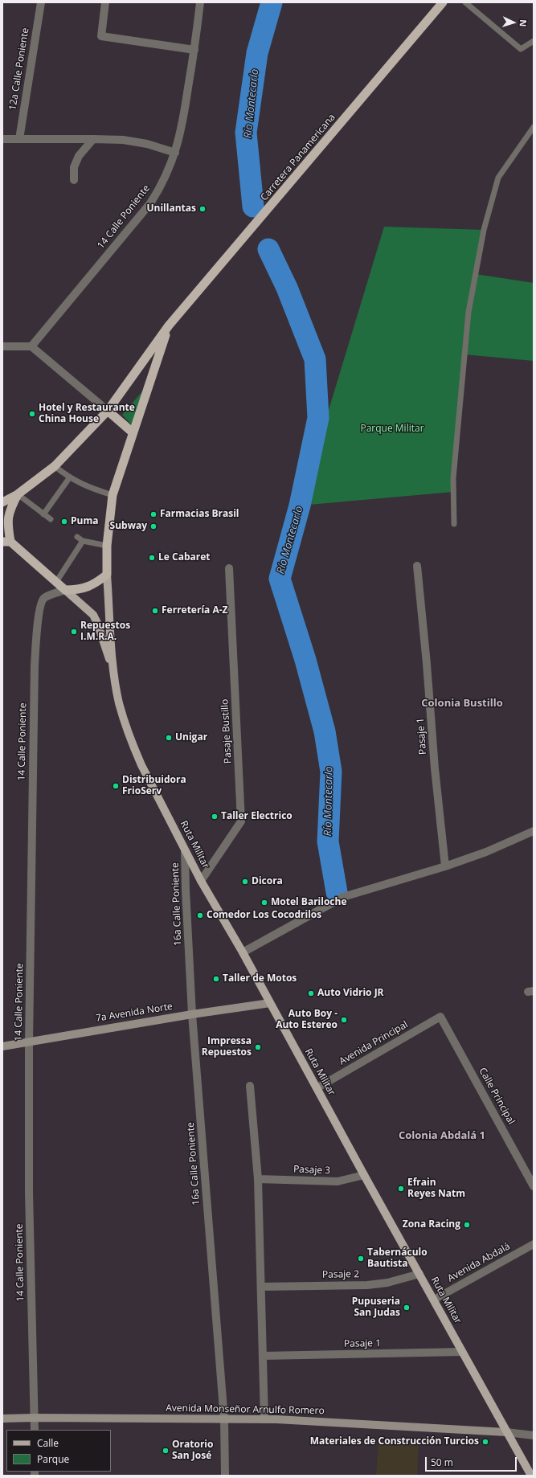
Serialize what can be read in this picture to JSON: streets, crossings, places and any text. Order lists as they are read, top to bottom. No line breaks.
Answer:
{"streets":{"highway":["Carretera Panamericana"],"main road":["Ruta Militar","7a Avenida Norte","Avenida Monseñor Arnulfo Romero"],"street":["12a Calle Poniente","14 Calle Poniente","Pasaje Bustillo","Pasaje 1","16a Calle Poniente","Avenida Principal","Calle Principal","Pasaje 3","Avenida Abdalá","Pasaje 2"]},"crossings":[["Carretera Panamericana","Ruta Militar"],["14 Calle Poniente","Ruta Militar"],["14 Calle Poniente","7a Avenida Norte"],["14 Calle Poniente","Avenida Monseñor Arnulfo Romero"],["Pasaje Bustillo","Ruta Militar"],["Pasaje 1","Ruta Militar"],["Ruta Militar","16a Calle Poniente"],["Ruta Militar","7a Avenida Norte"],["Ruta Militar","Avenida Principal"],["Ruta Militar","Pasaje 3"],["Ruta Militar","Avenida Abdalá"],["Ruta Militar","Pasaje 2"],["Ruta Militar","Avenida Monseñor Arnulfo Romero"],["16a Calle Poniente","7a Avenida Norte"],["16a Calle Poniente","Avenida Monseñor Arnulfo Romero"],["Avenida Principal","Calle Principal"]],"districts":["Colonia Bustillo","Colonia Abdalá 1"],"water":["Río Montecarlo"],"parks":["Parque Militar"],"places":["Unillantas","Hotel y Restaurante China House","Farmacias Brasil","Puma","Subway","Le Cabaret","Ferretería A-Z","Repuestos I.M.R.A.","Unigar","Distribuidora FrioServ","Taller Electrico","Dicora","Motel Bariloche","Comedor Los Cocodrilos","Taller de Motos","Auto Vidrio JR","Auto Boy - Auto Estereo","Impressa Repuestos","Efrain Reyes Natm","Zona Racing","Tabernáculo Bautista","Pupuseria San Judas","Materiales de Construcción Turcios","Oratorio San José"],"legend":["Calle","Parque"],"scale_bar":"50 m","north":"right"}
